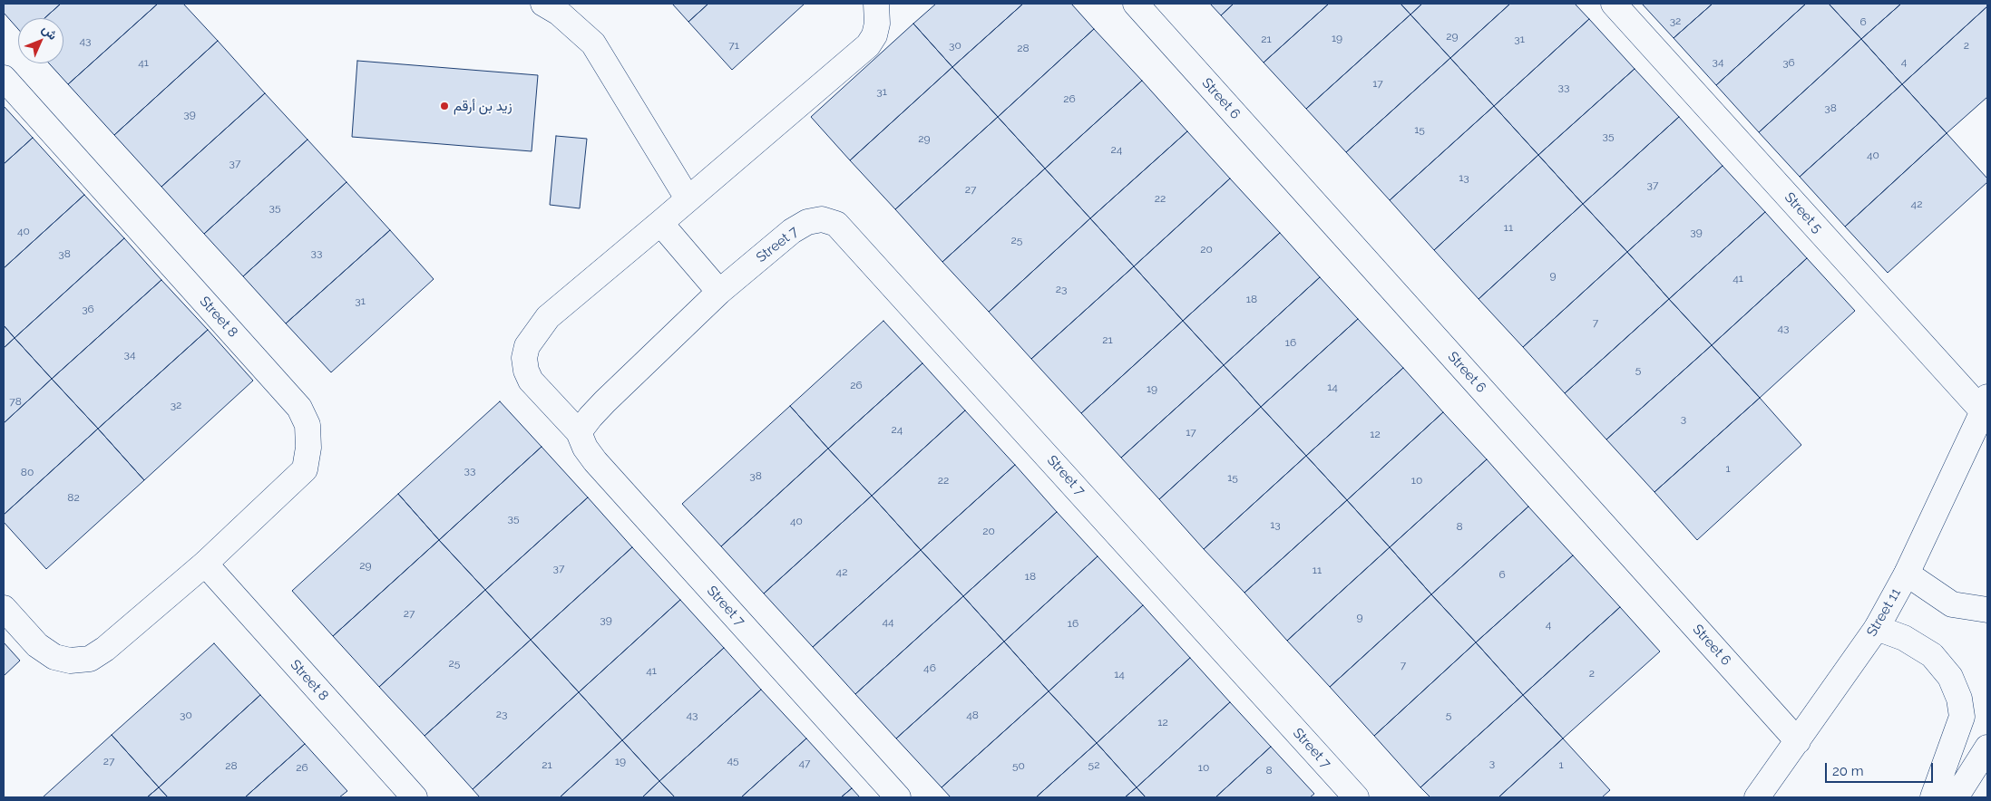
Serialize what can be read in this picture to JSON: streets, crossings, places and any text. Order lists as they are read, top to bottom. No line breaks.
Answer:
{"streets":{"street":["Street 6","Street 5","Street 7","Street 8","Street 11"]},"crossings":[["Street 6","Street 11"],["Street 5","Street 11"]],"places":["زيد بن أرقم"],"house_numbers":["32","6","29","19","21","31","43","71","30","2","28","34","4","41","36","17","33","31","26","38","39","15","35","29","24","40","37","13","37","27","22","42","35","11","40","39","25","20","33","38","9","41","23","18","31","36","7","43","21","16","34","5","26","14","19","78","32","3","24","17","12","1","33","80","38","15","22","10","82","35","40","13","8","20","29","37","11","42","6","18","27","9","39","44","16","4","25","7","46","41","2","14","23","30","43","48","5","12","45","27","19","47","3","21","52","1","28","50","26","10","8"],"scale_bar":"20 m","north":"top right"}
